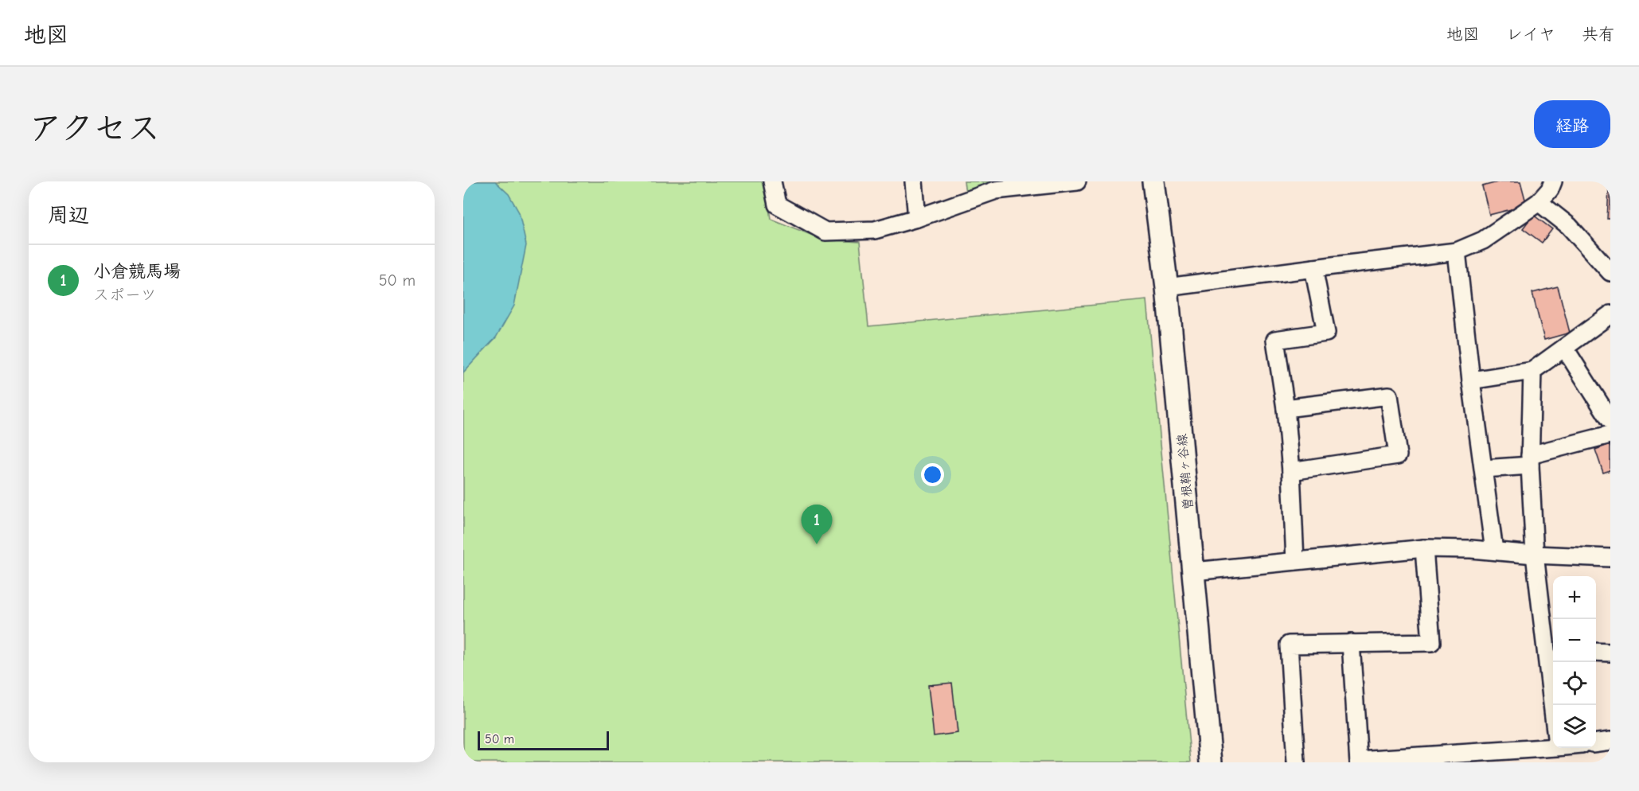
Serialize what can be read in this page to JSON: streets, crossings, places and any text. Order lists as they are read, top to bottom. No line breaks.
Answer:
{"streets":{"main road":["曽根鞘ヶ谷線"]},"scale_bar":"50 m","page":{"header":"地図","nav":["地図","レイヤ","共有"],"title":"アクセス","buttons":"経路","heading":"周辺","list":[{"mark":"1","name":"小倉競馬場","note":"スポーツ","value":"50 m"}],"pins":"1","map_buttons":["+","−"],"scale":"50 m"}}
